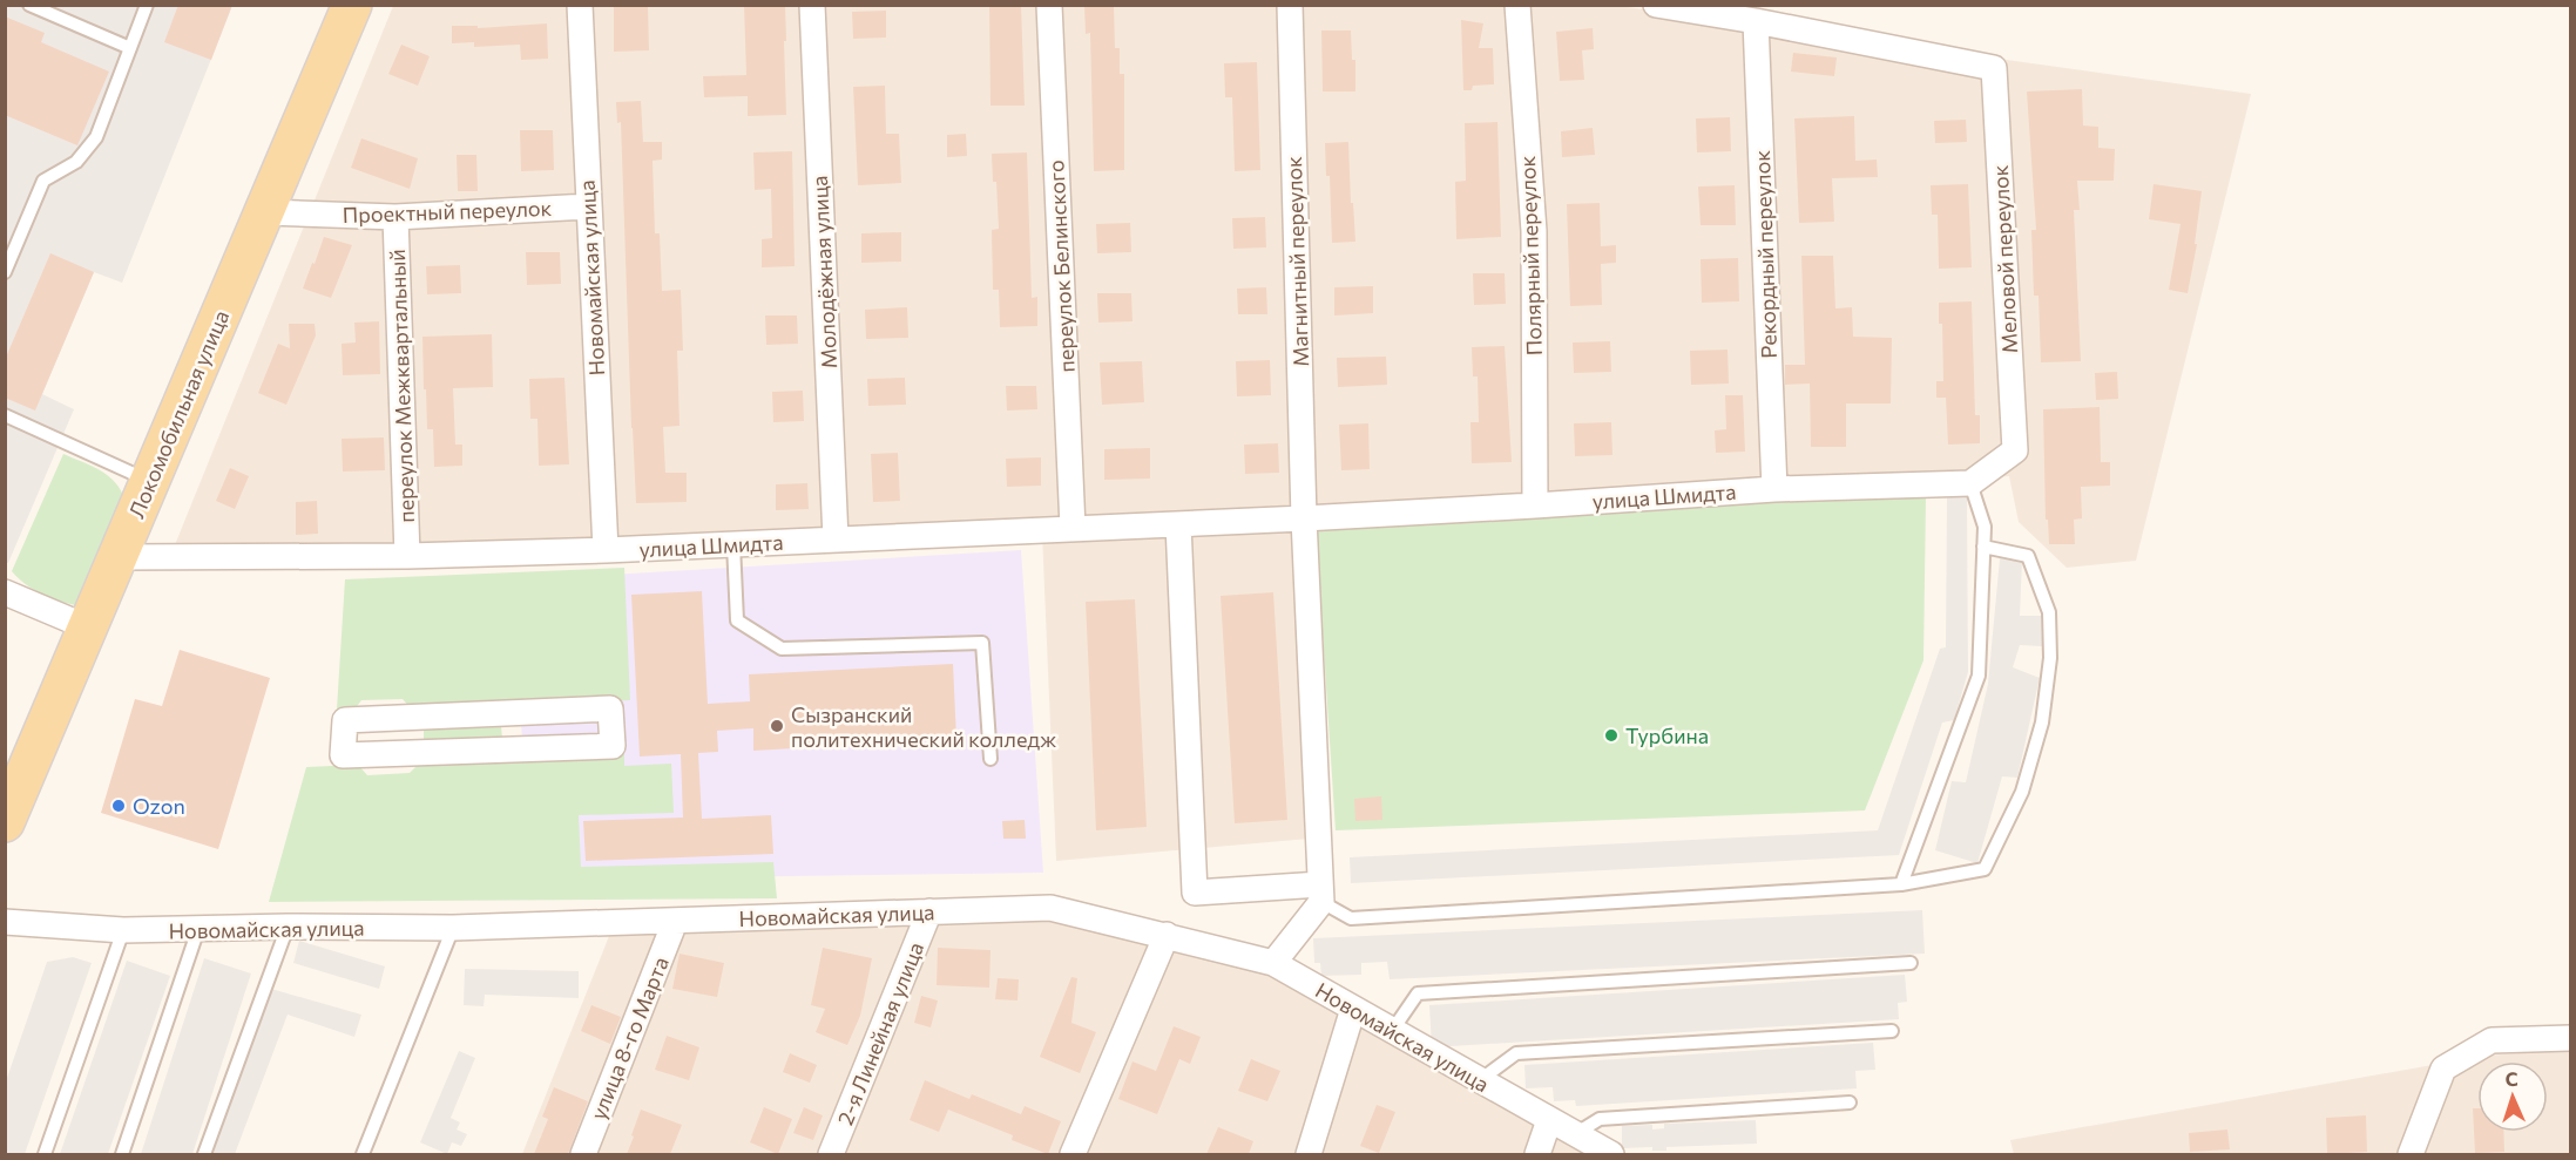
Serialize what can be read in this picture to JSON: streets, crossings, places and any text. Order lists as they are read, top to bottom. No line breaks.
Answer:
{"streets":{"main road":["Локомобильная улица"],"street":["Проектный переулок","Рекордный переулок","Полярный переулок","Меловой переулок","Магнитный переулок","переулок Белинского","Молодёжная улица","Новомайская улица","переулок Межквартальный","улица Шмидта","2-я Линейная улица","улица 8-го Марта"]},"crossings":[["Проектный переулок","Новомайская улица"],["Проектный переулок","переулок Межквартальный"],["Проектный переулок","Локомобильная улица"],["Рекордный переулок","Меловой переулок"],["Рекордный переулок","улица Шмидта"],["Полярный переулок","улица Шмидта"],["Меловой переулок","улица Шмидта"],["Магнитный переулок","улица Шмидта"],["переулок Белинского","улица Шмидта"],["Молодёжная улица","улица Шмидта"],["Новомайская улица","улица Шмидта"],["Новомайская улица","2-я Линейная улица"],["Новомайская улица","улица 8-го Марта"],["переулок Межквартальный","улица Шмидта"],["Локомобильная улица","улица Шмидта"]],"places":["Сызранский политехнический колледж","Турбина","Ozon"],"north":"top"}
